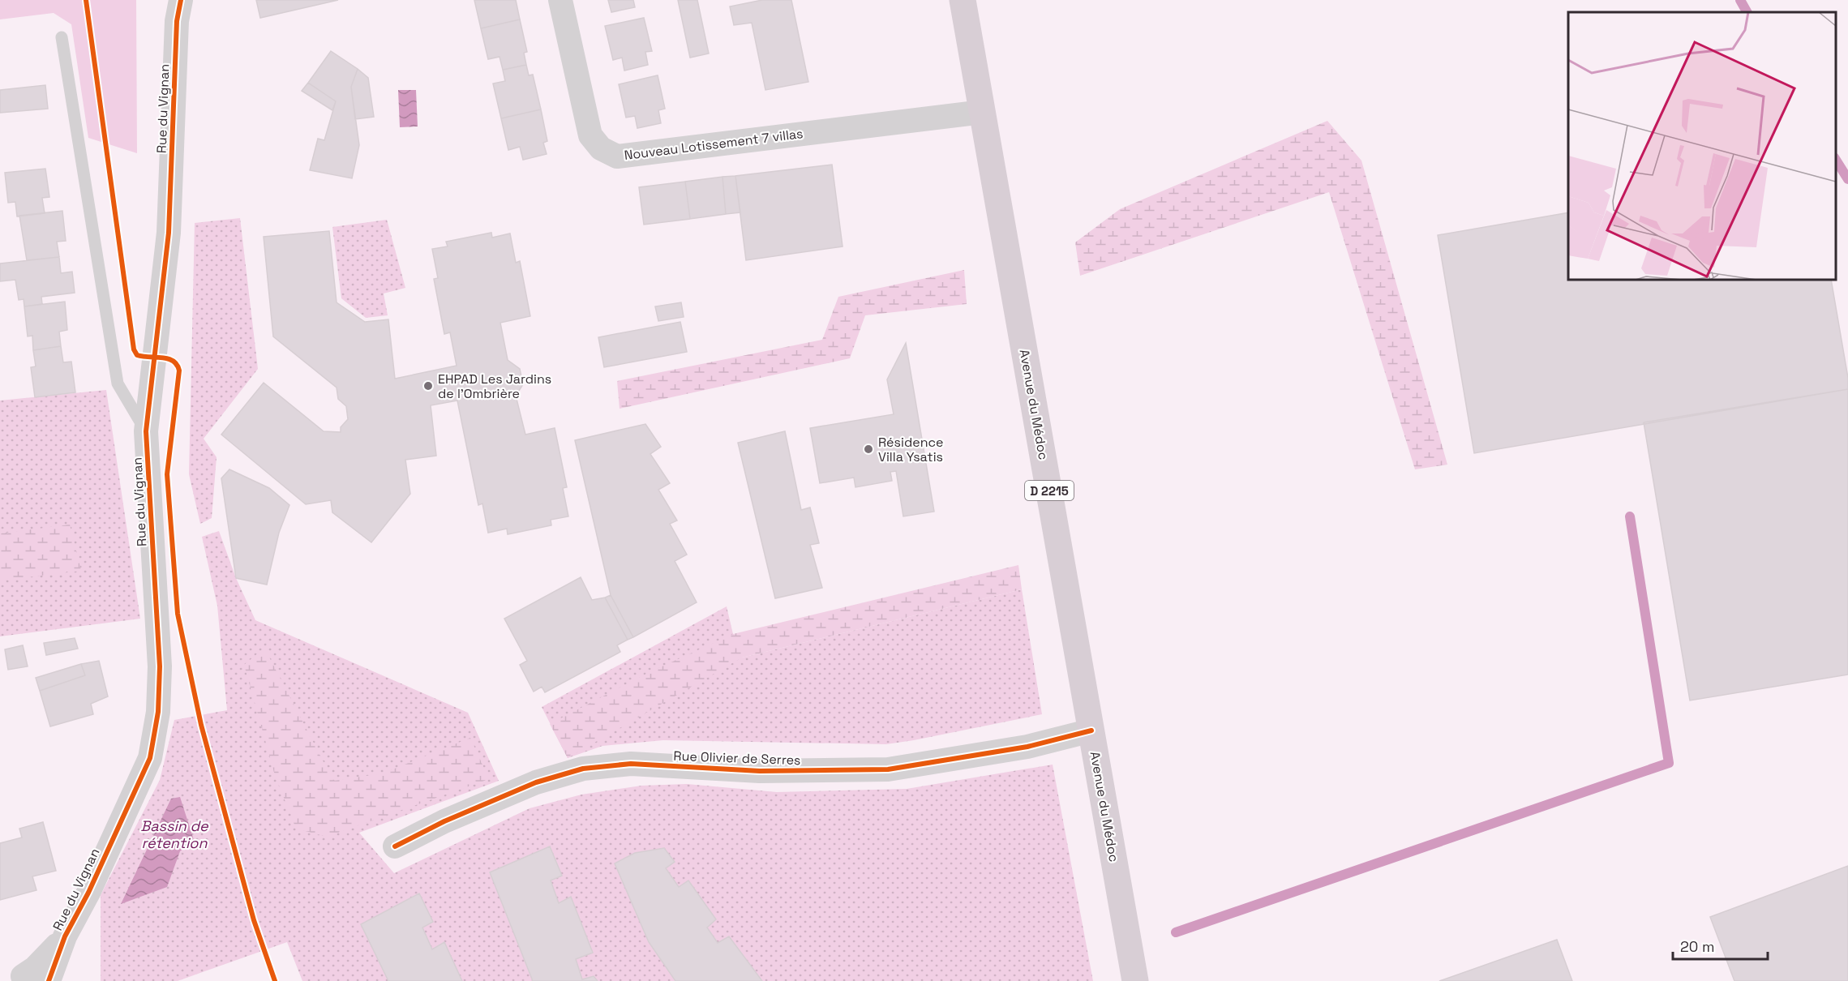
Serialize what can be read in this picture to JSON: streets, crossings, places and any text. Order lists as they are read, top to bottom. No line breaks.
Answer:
{"streets":{"main road":["Avenue du Médoc","D 2215"],"street":["Rue du Vignan","Nouveau Lotissement 7 villas","Rue Olivier de Serres"]},"crossings":[["Nouveau Lotissement 7 villas","Avenue du Médoc"],["Avenue du Médoc","Rue Olivier de Serres"]],"water":["Bassin de rétention"],"places":["EHPAD Les Jardins de l'Ombrière","Résidence Villa Ysatis"],"scale_bar":"20 m"}
